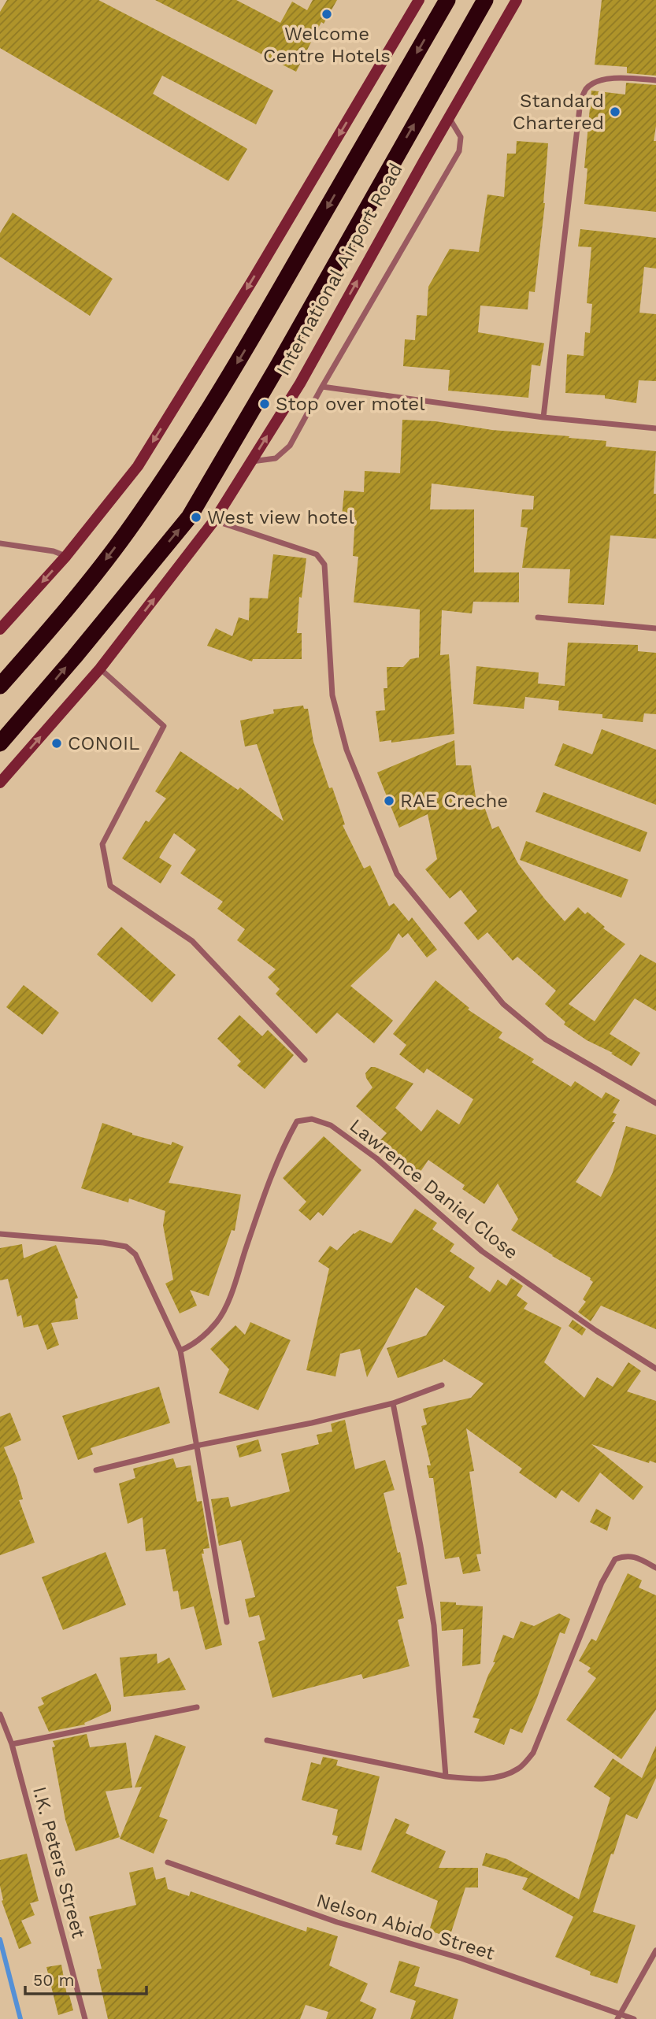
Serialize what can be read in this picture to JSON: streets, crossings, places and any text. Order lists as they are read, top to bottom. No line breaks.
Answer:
{"streets":{"highway":["International Airport Road"],"street":["Lawrence Daniel Close","I.K. Peters Street","Nelson Abido Street"]},"places":["Welcome Centre Hotels","Standard Chartered","Stop over motel","West view hotel","CONOIL","RAE Creche"],"scale_bar":"50 m"}
